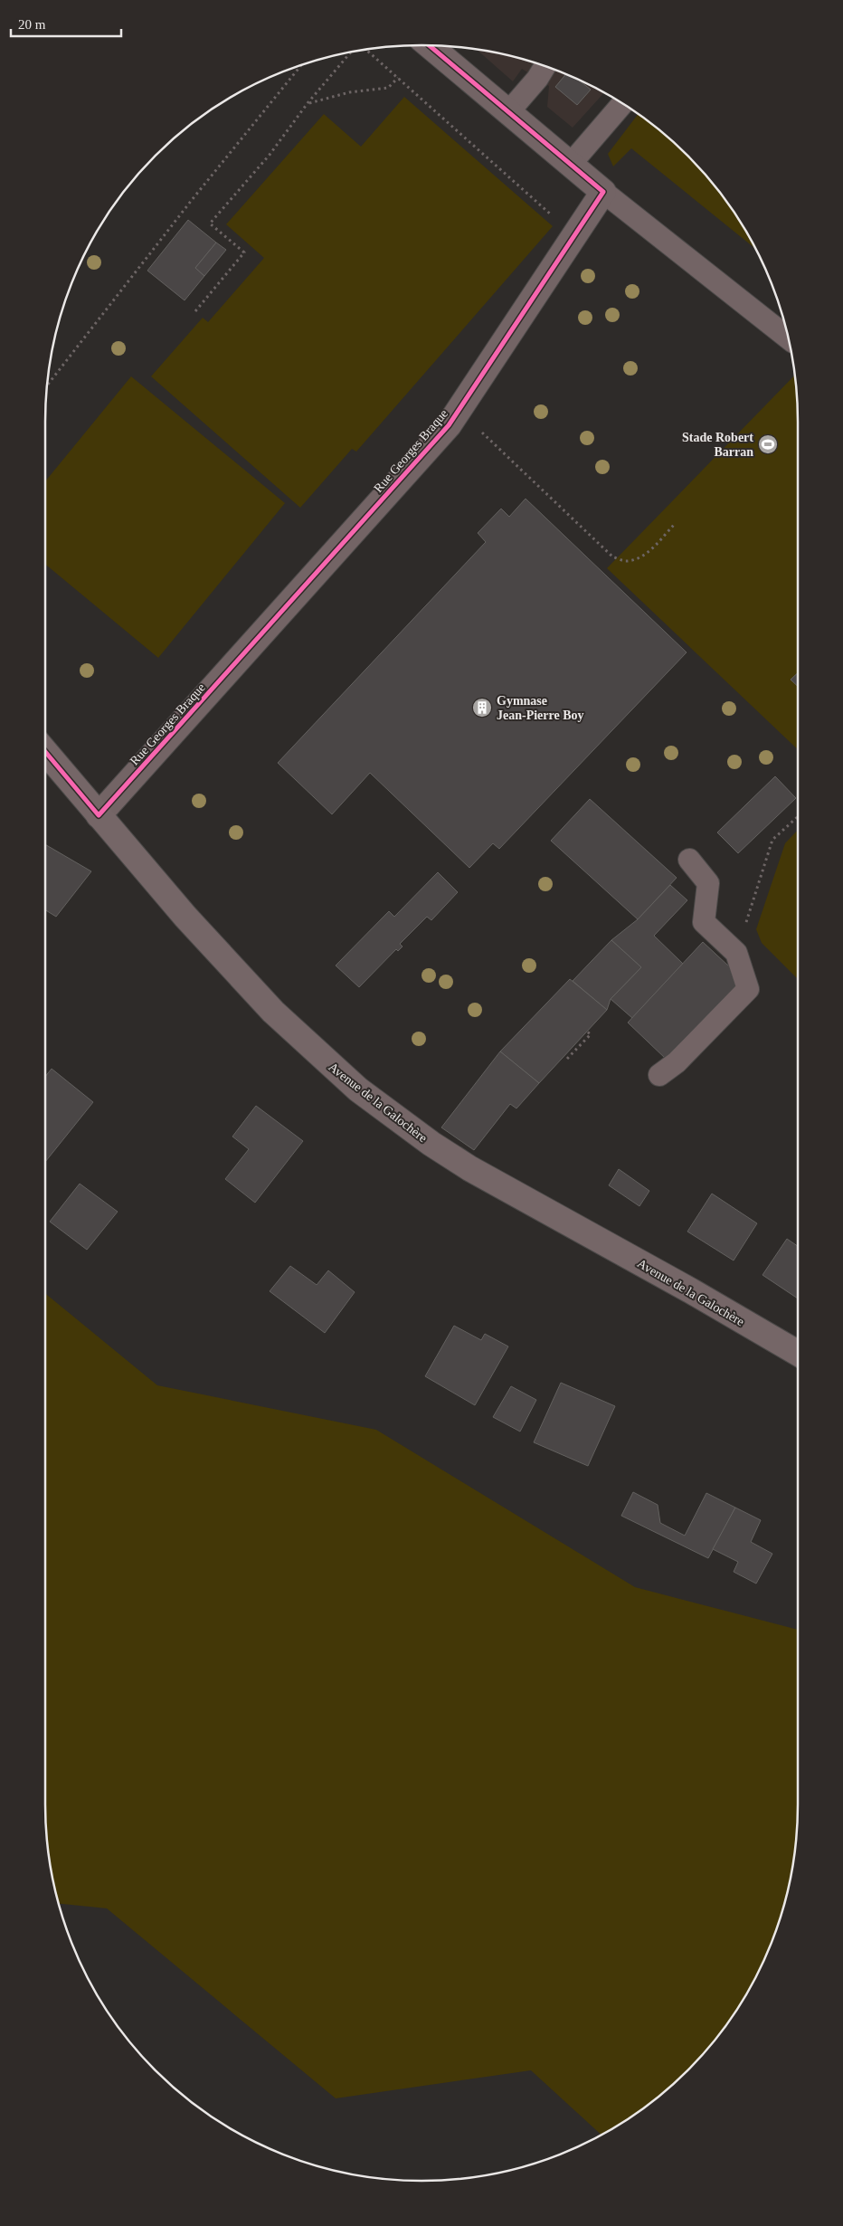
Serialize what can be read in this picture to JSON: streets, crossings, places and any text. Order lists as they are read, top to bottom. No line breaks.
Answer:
{"streets":{"main road":["Avenue de la Galochère"],"street":["Rue Georges Braque"]},"crossings":[["Rue Georges Braque","Avenue de la Galochère"]],"places":{"sports":["Stade Robert Barran"],"building":["Gymnase Jean-Pierre Boy"]},"scale_bar":"20 m"}
